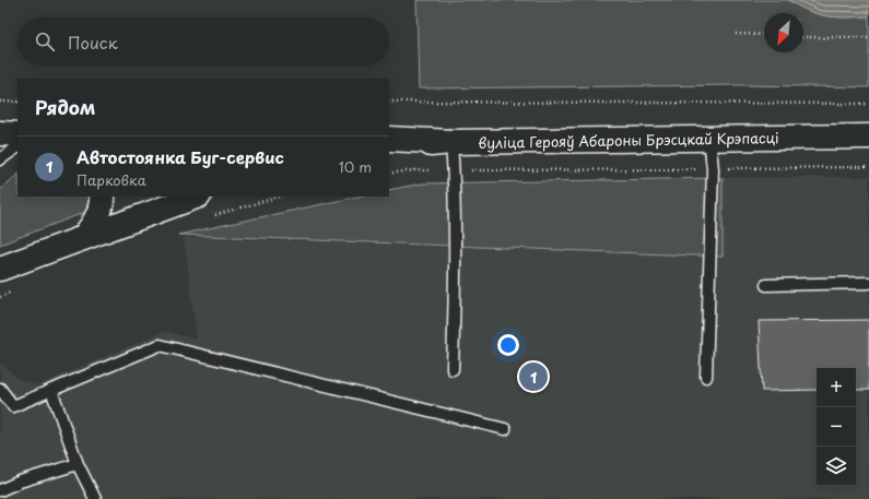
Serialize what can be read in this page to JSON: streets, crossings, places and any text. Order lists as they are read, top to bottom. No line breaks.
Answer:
{"streets":{"main road":["вуліца Герояў Абароны Брэсцкай Крэпасці"]},"north":"bottom left","page":{"search":"Поиск","heading":"Рядом","list":[{"mark":"1","name":"Автостоянка Буг-сервис","note":"Парковка","value":"10 m"}],"pins":"1","map_buttons":["+","−"]}}
